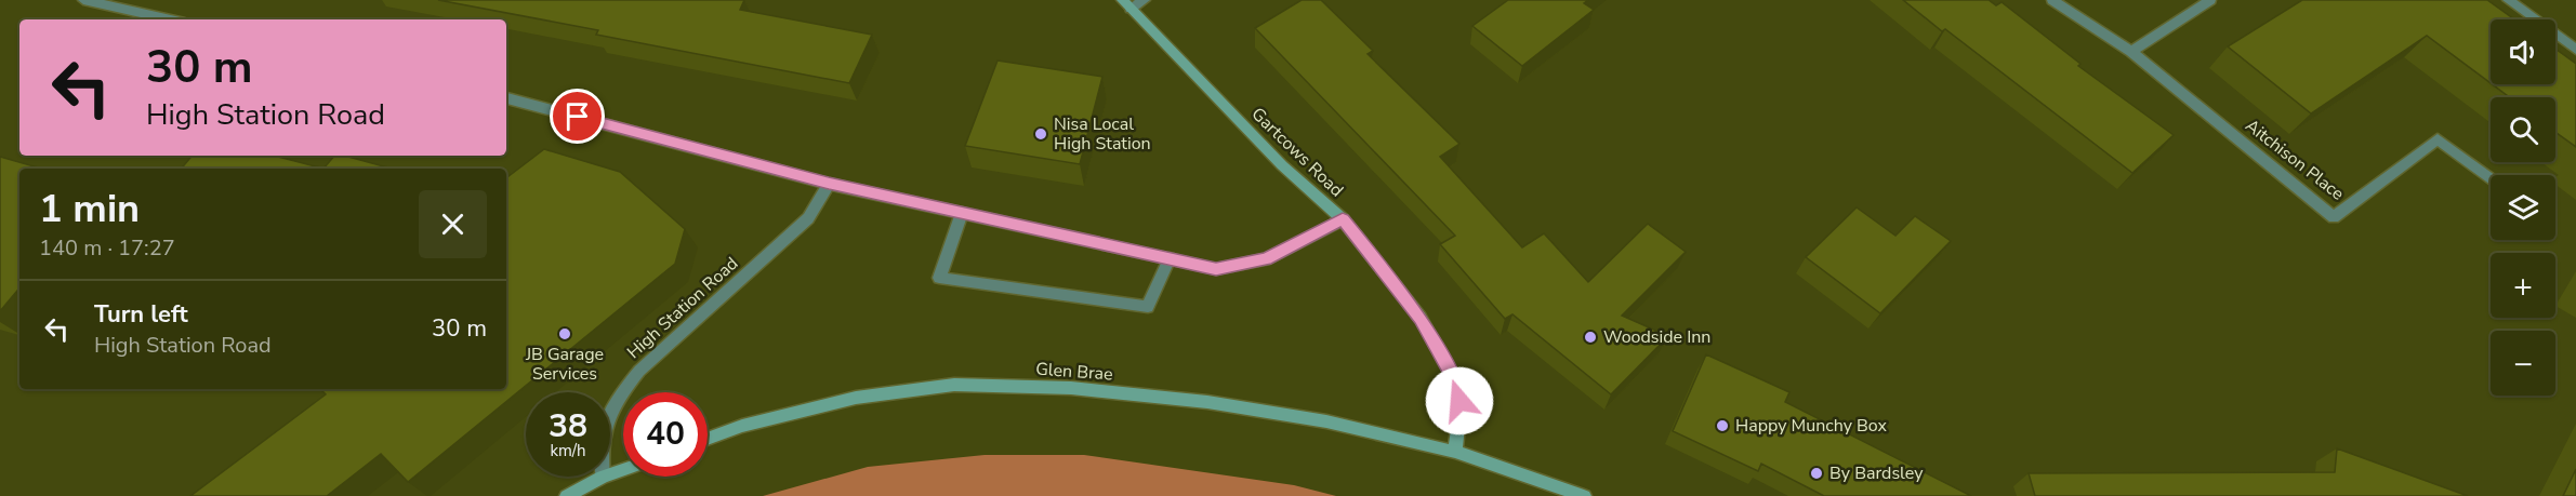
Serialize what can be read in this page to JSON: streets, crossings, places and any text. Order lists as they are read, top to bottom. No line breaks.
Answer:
{"streets":{"main road":["Gartcows Road","Glen Brae"],"street":["Aitchison Place","High Station Road"]},"crossings":[["Gartcows Road","Glen Brae"]],"places":["Nisa Local High Station","JB Garage Services","Woodside Inn","Happy Munchy Box","By Bardsley"],"page":{"map_buttons":["+","−"],"turn":["30 m","High Station Road"],"heading":["1 min","140 m · 17:27"],"list":[{"name":"Turn left","note":"High Station Road","value":"30 m"}],"speed":"38 km/h","limit":"40"}}
